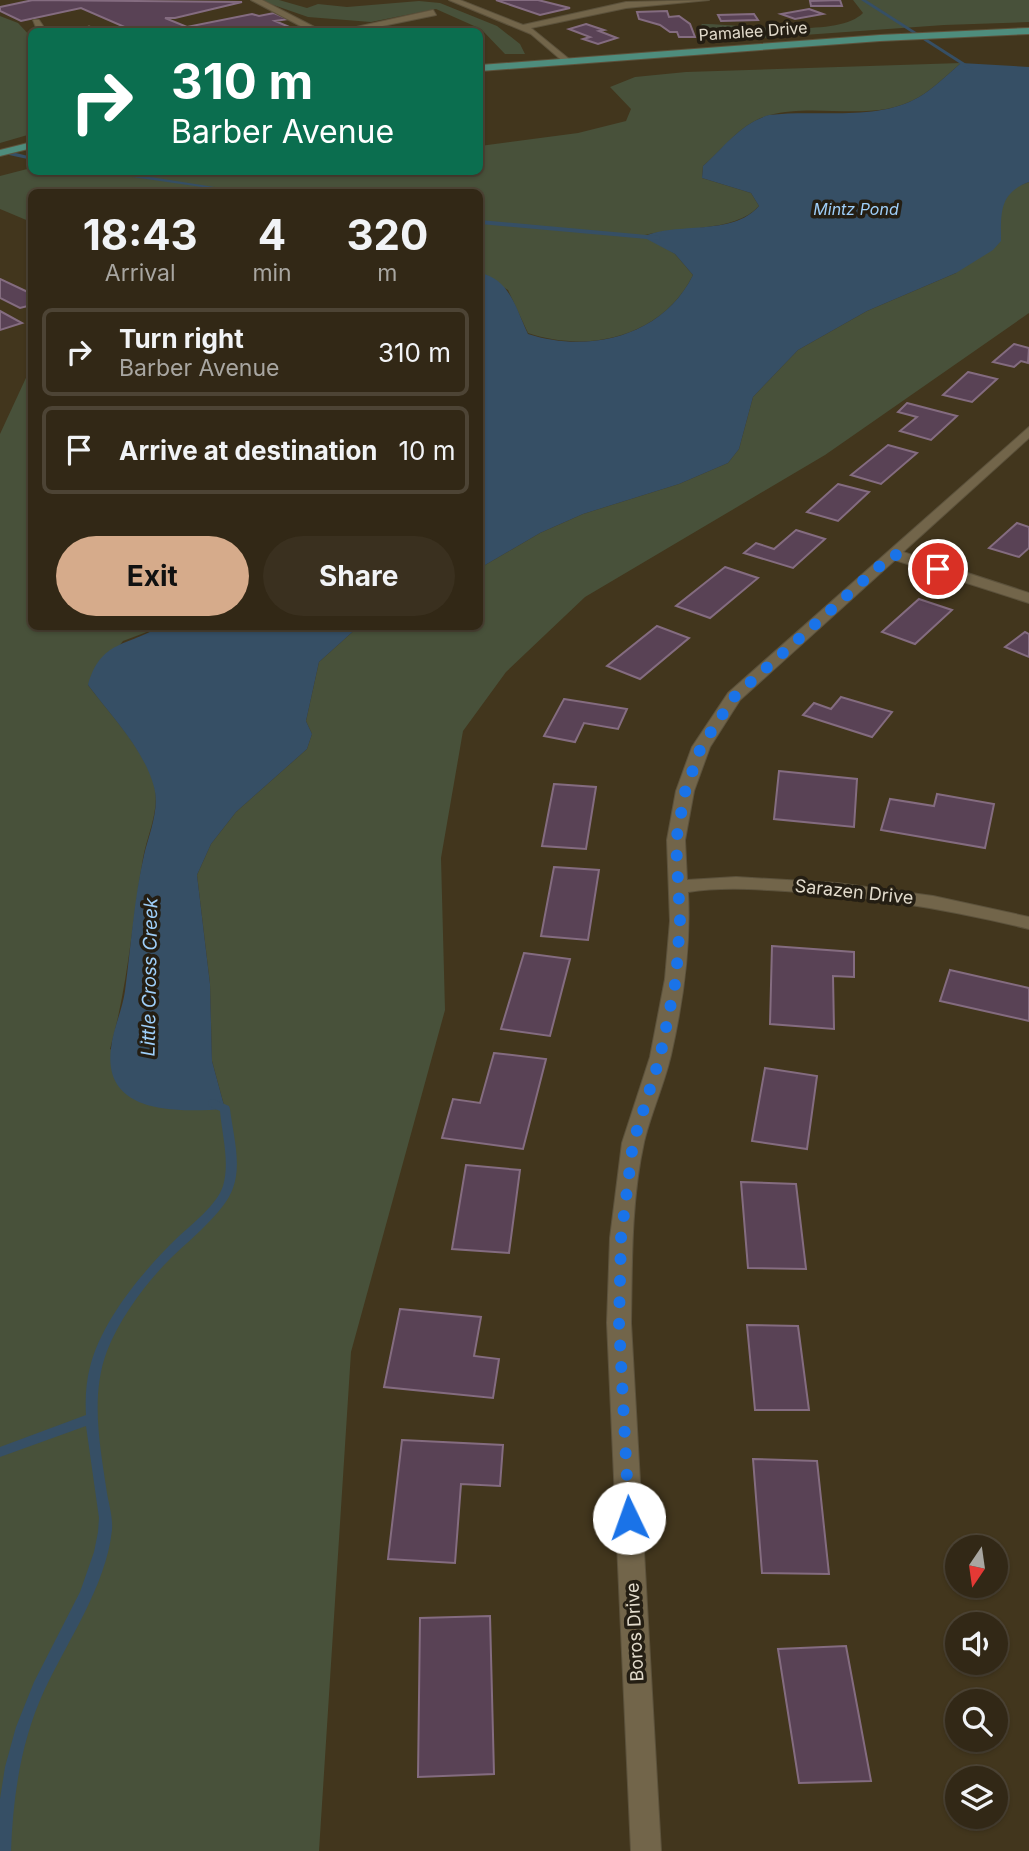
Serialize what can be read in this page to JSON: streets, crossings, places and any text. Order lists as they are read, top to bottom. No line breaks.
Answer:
{"streets":{"main road":["Pamalee Drive"],"street":["Sarazen Drive","Boros Drive"]},"crossings":[["Sarazen Drive","Boros Drive"]],"water":["Mintz Pond","Little Cross Creek"],"north":"bottom","page":{"turn":["310 m","Barber Avenue"],"eta":["18:43","Arrival","4","min","320","m"],"list":[{"name":"Turn right","note":"Barber Avenue","value":"310 m"},{"name":"Arrive at destination","value":"10 m"}],"buttons":["Exit","Share"]}}
